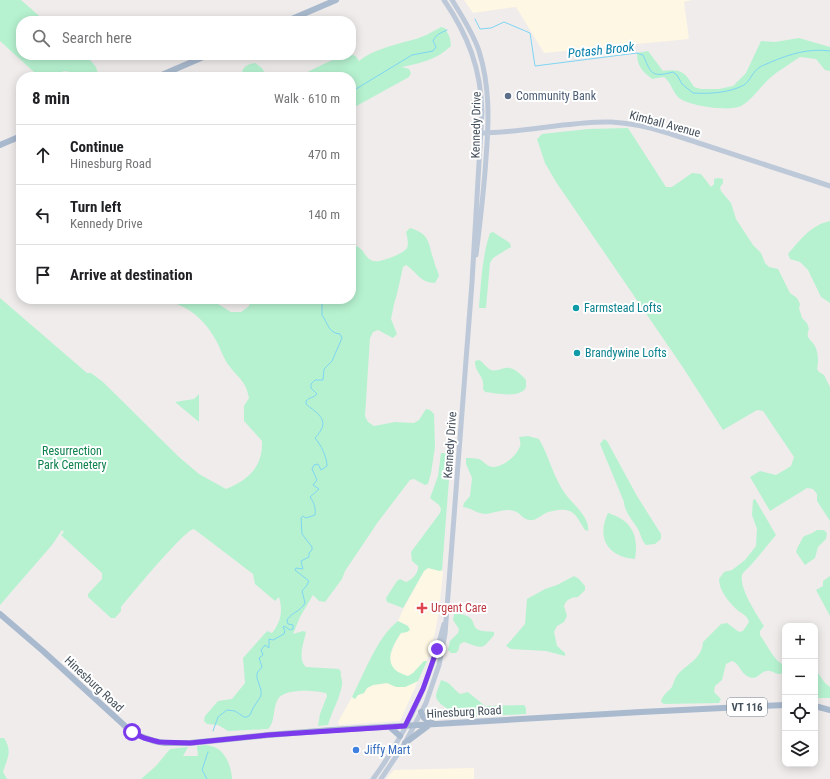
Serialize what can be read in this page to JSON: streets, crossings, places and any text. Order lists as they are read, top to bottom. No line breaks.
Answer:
{"streets":{"main road":["Kimball Avenue","Kennedy Drive","Hinesburg Road","VT 116"]},"crossings":[["Kimball Avenue","Kennedy Drive"],["Kennedy Drive","Hinesburg Road"]],"water":["Potash Brook"],"parks":["Resurrection Park Cemetery"],"places":{"other":["Community Bank","Farmstead Lofts","Brandywine Lofts","Jiffy Mart"],"health":["Urgent Care"]},"page":{"search":"Search here","heading":["8 min","Walk · 610 m"],"list":[["Continue","Hinesburg Road","470 m"],["Turn left","Kennedy Drive","140 m"],"Arrive at destination"],"map_buttons":["+","−"]}}
